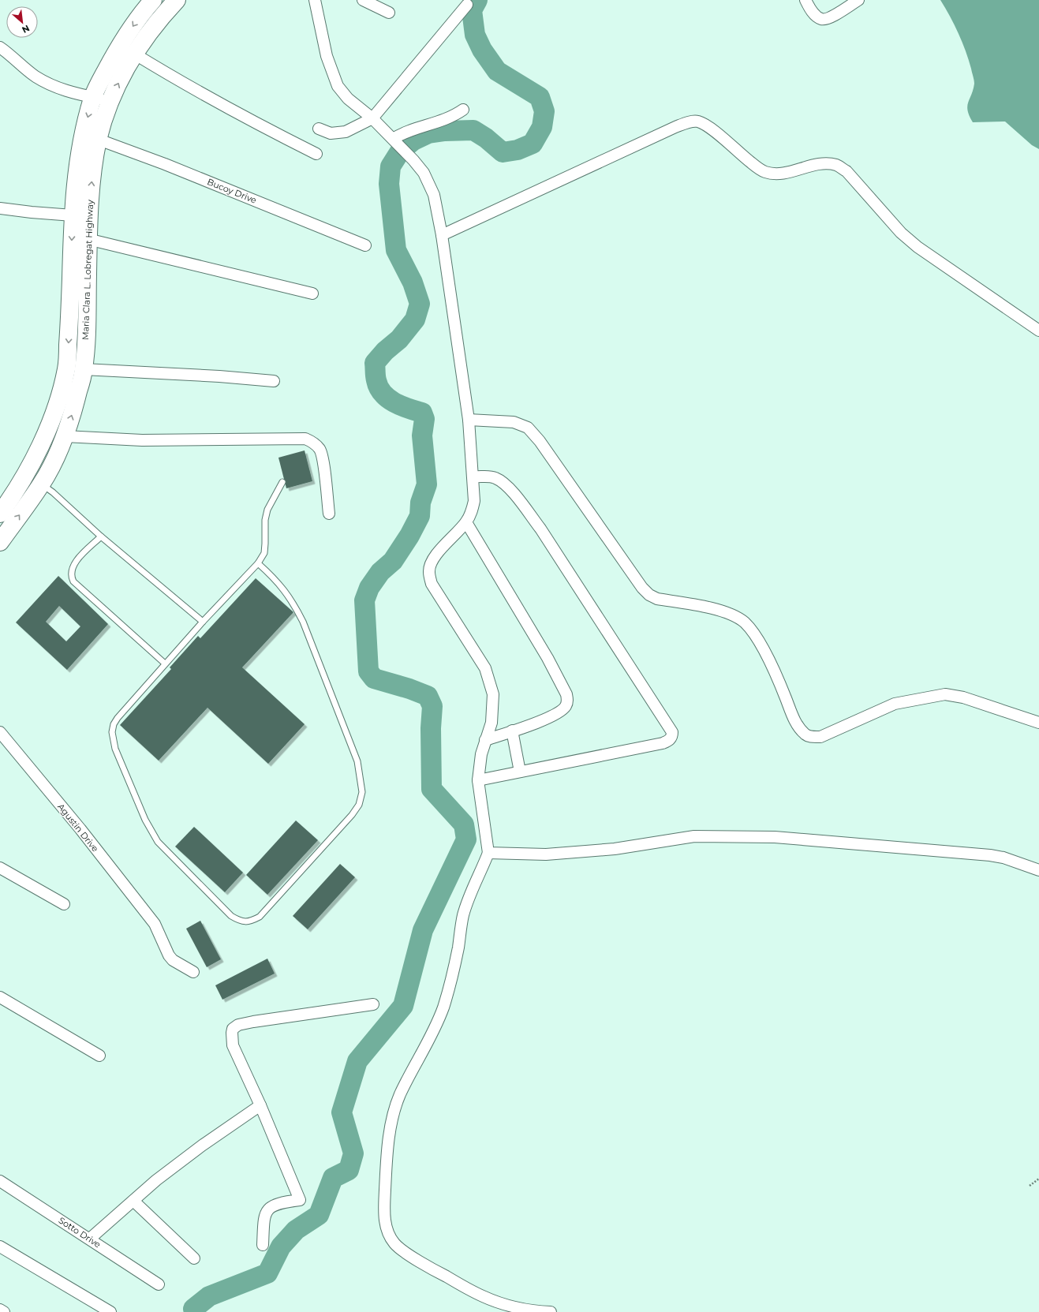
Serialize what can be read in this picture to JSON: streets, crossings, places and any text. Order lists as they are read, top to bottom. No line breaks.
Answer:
{"streets":{"highway":["Maria Clara L. Lobregat Highway"],"street":["Bucoy Drive","Agustin Drive","Sotto Drive"]},"crossings":[["Bucoy Drive","Maria Clara L. Lobregat Highway"]],"north":"bottom right"}
